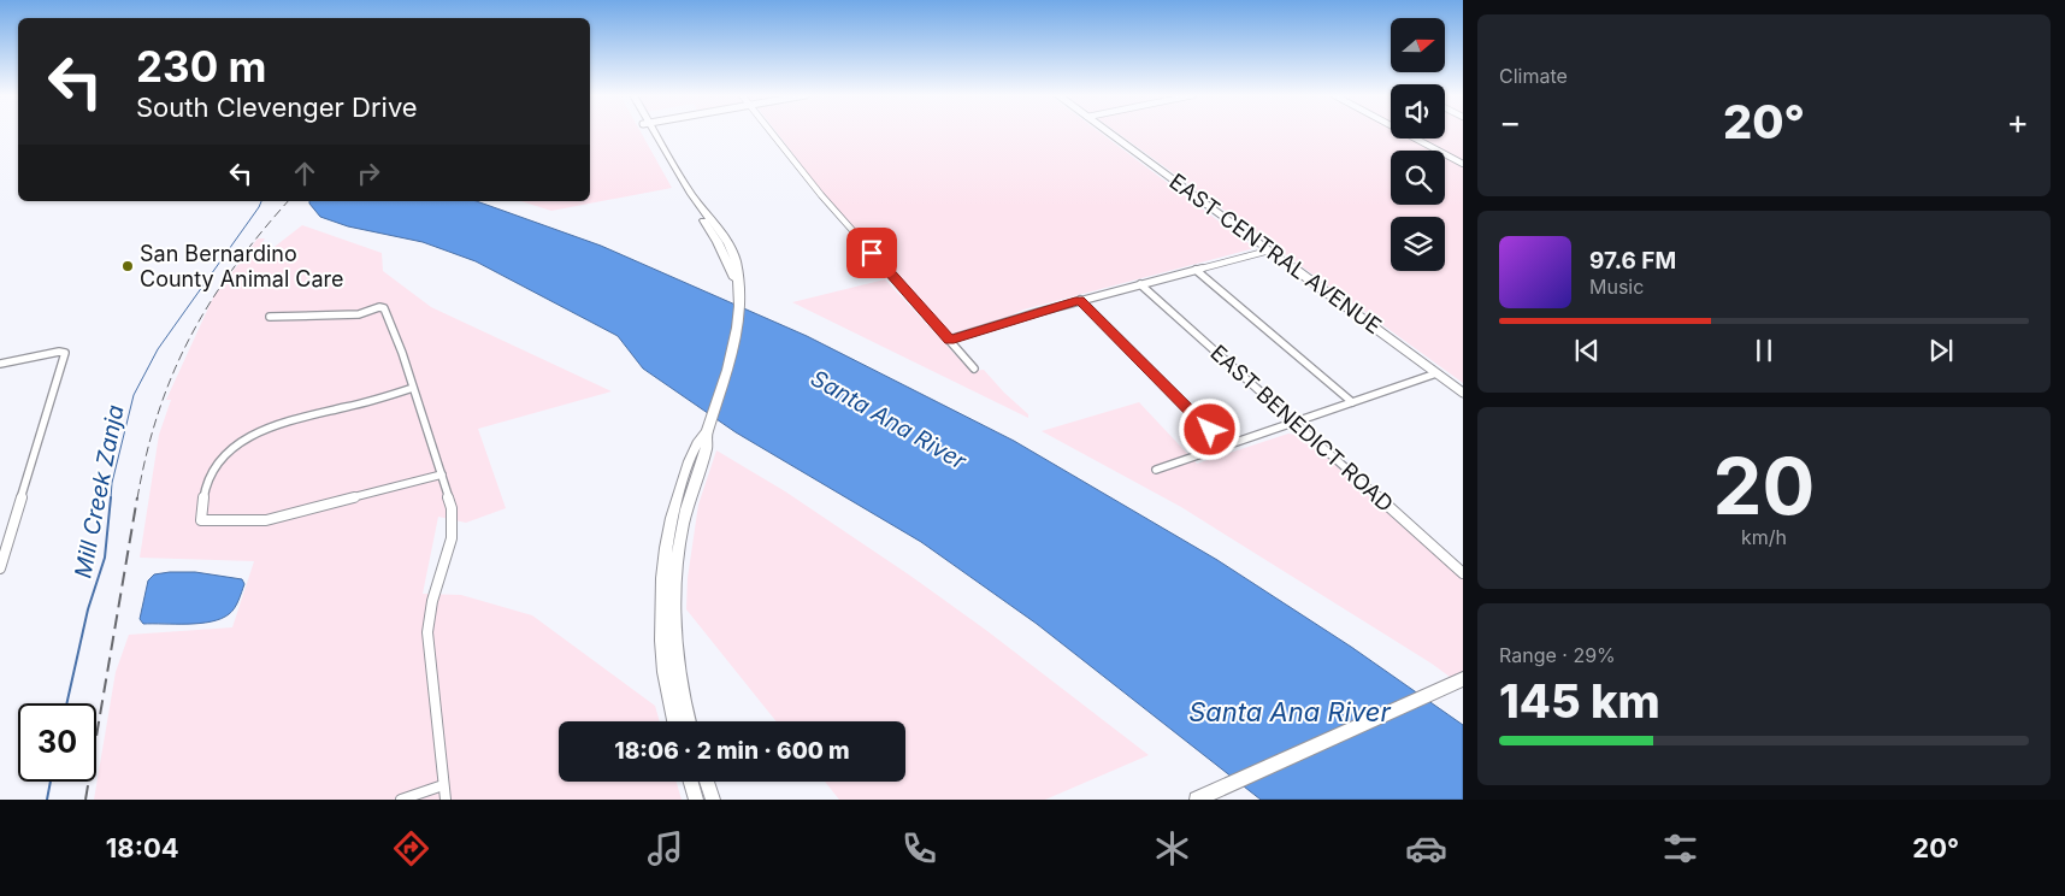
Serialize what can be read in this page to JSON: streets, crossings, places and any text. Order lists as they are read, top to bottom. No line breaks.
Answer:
{"streets":{"street":["EAST CENTRAL AVENUE","EAST BENEDICT ROAD"]},"water":["Santa Ana River","Mill Creek Zanja"],"places":["San Bernardino County Animal Care"],"north":"right","page":{"tile":["Climate",["20","km/h"],["Range · 29%","145 km"]],"turn":["230 m","South Clevenger Drive"],"heat":["−","20°","+"],"song":["97.6 FM","Music"],"limit":"30","trip":"18:06 · 2 min · 600 m","tabs":["18:04","20°"]}}
